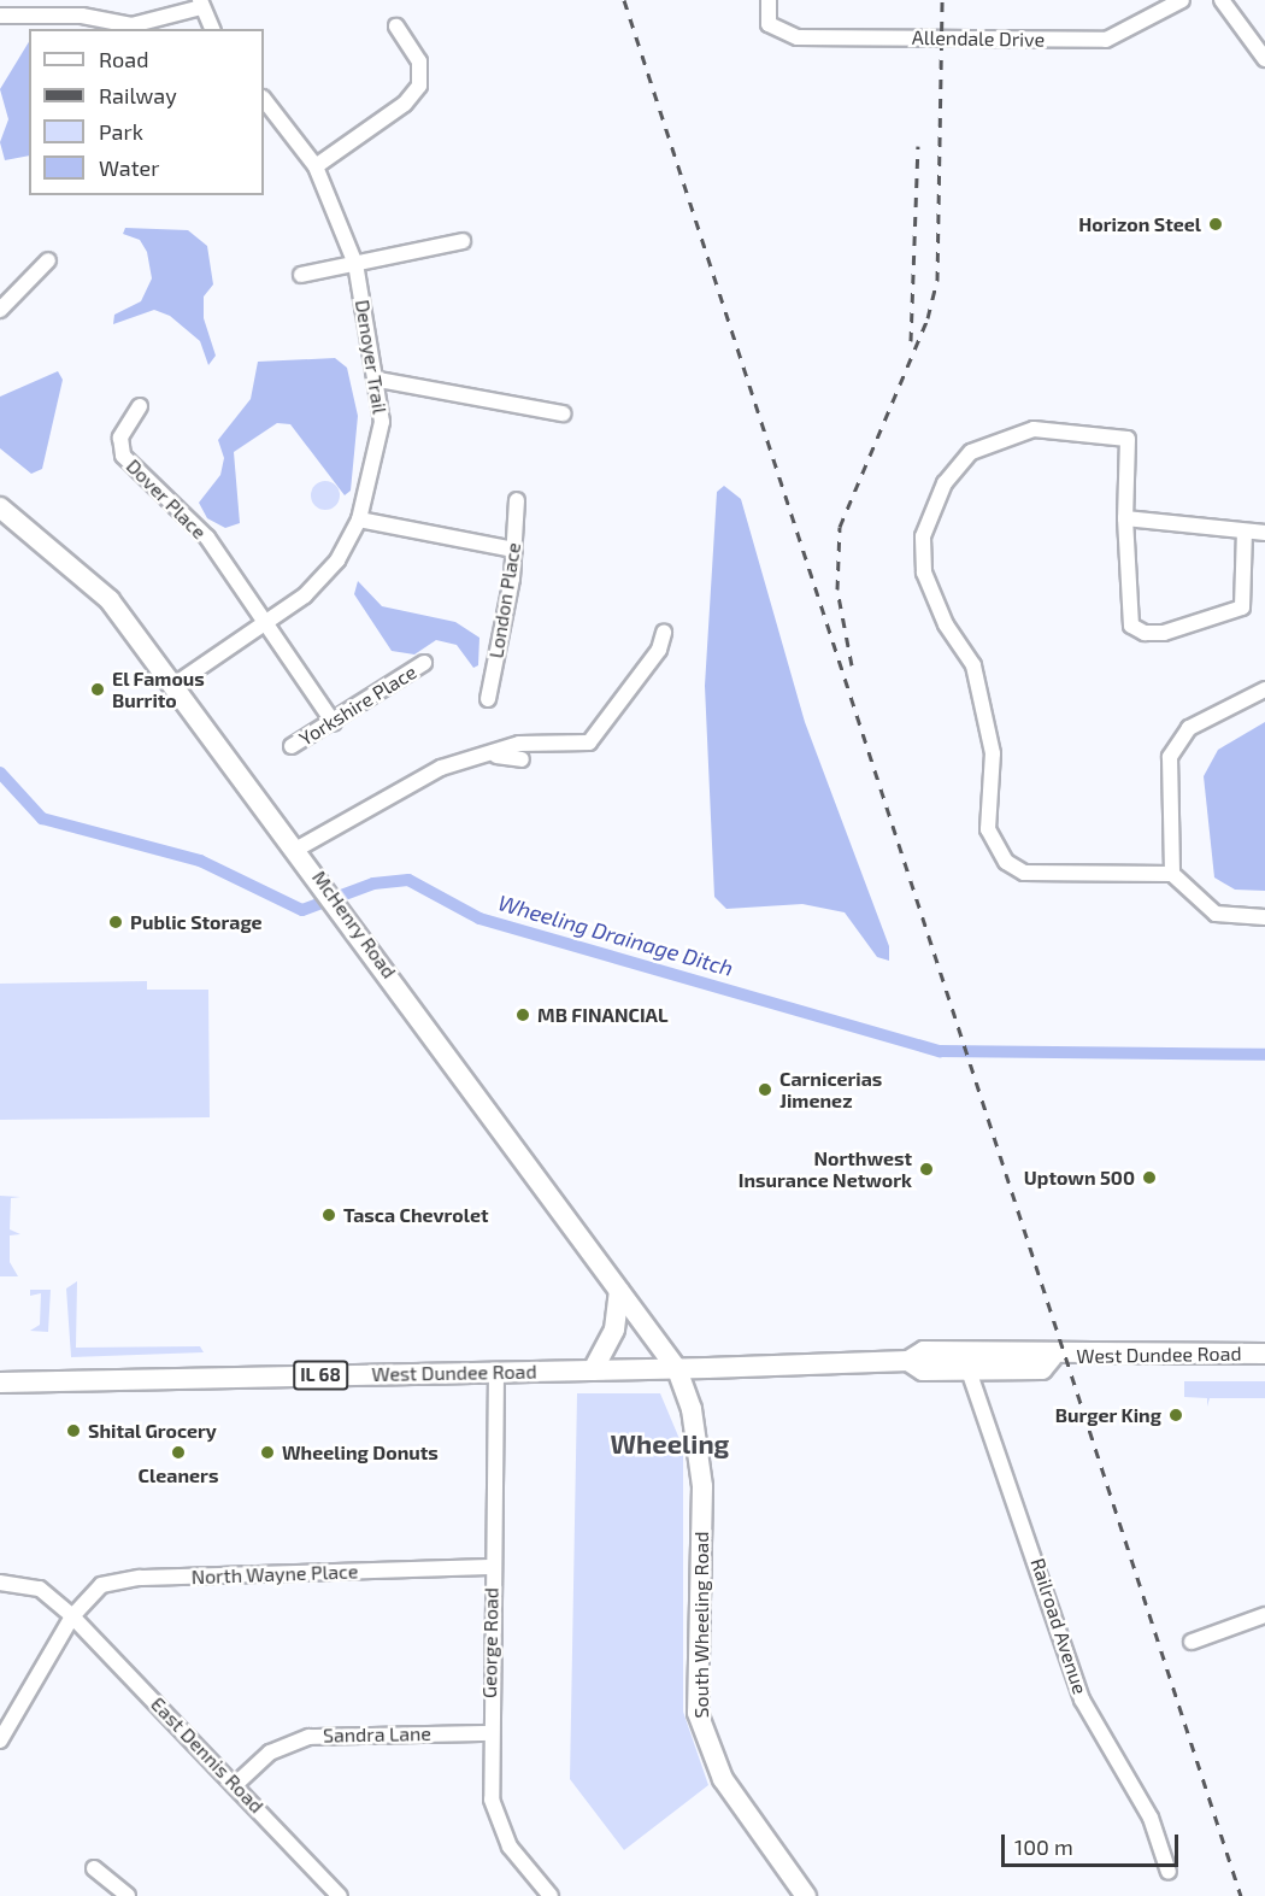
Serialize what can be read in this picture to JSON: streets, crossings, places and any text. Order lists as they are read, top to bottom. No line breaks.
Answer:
{"streets":{"main road":["McHenry Road","West Dundee Road","IL 68","South Wheeling Road"],"street":["Allendale Drive","Denoyer Trail","Dover Place","London Place","Yorkshire Place","North Wayne Place","Railroad Avenue","George Road","Sandra Lane","East Dennis Road"]},"crossings":[["Denoyer Trail","Dover Place"],["Denoyer Trail","McHenry Road"],["Dover Place","Yorkshire Place"],["McHenry Road","West Dundee Road"],["McHenry Road","South Wheeling Road"],["West Dundee Road","South Wheeling Road"],["West Dundee Road","Railroad Avenue"],["West Dundee Road","George Road"],["North Wayne Place","George Road"],["North Wayne Place","East Dennis Road"],["George Road","Sandra Lane"],["Sandra Lane","East Dennis Road"]],"districts":["Wheeling"],"water":["Wheeling Drainage Ditch"],"places":["Horizon Steel","El Famous Burrito","Public Storage","MB FINANCIAL","Carnicerias Jimenez","Northwest Insurance Network","Uptown 500","Tasca Chevrolet","Burger King","Shital Grocery","Cleaners","Wheeling Donuts"],"legend":["Road","Railway","Park","Water"],"scale_bar":"100 m"}
